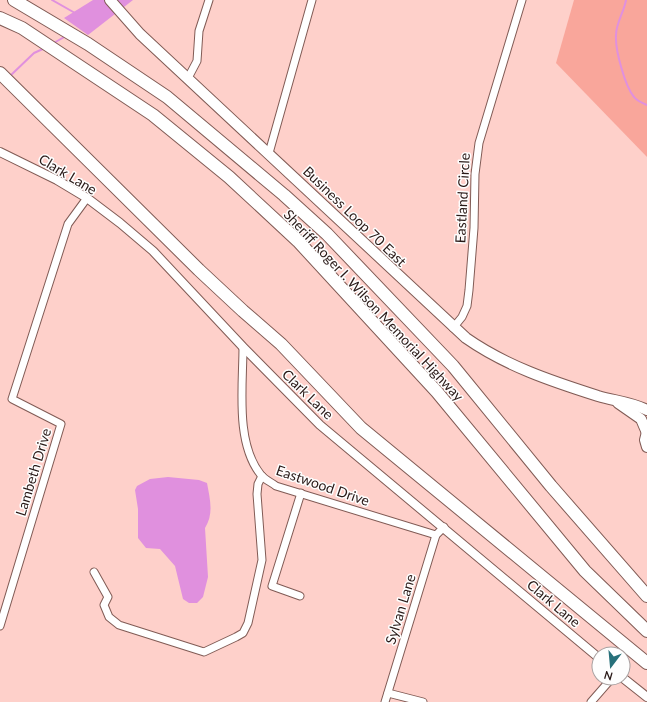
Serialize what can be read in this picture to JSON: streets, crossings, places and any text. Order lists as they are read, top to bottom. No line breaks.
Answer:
{"streets":{"highway":["Sheriff Roger I. Wilson Memorial Highway"],"main road":["Business Loop 70 East"],"street":["Clark Lane","Eastland Circle","Lambeth Drive","Eastwood Drive","Sylvan Lane"]},"crossings":[["Clark Lane","Lambeth Drive"],["Clark Lane","Eastwood Drive"],["Clark Lane","Sylvan Lane"],["Eastland Circle","Business Loop 70 East"],["Eastwood Drive","Sylvan Lane"]],"north":"bottom"}
